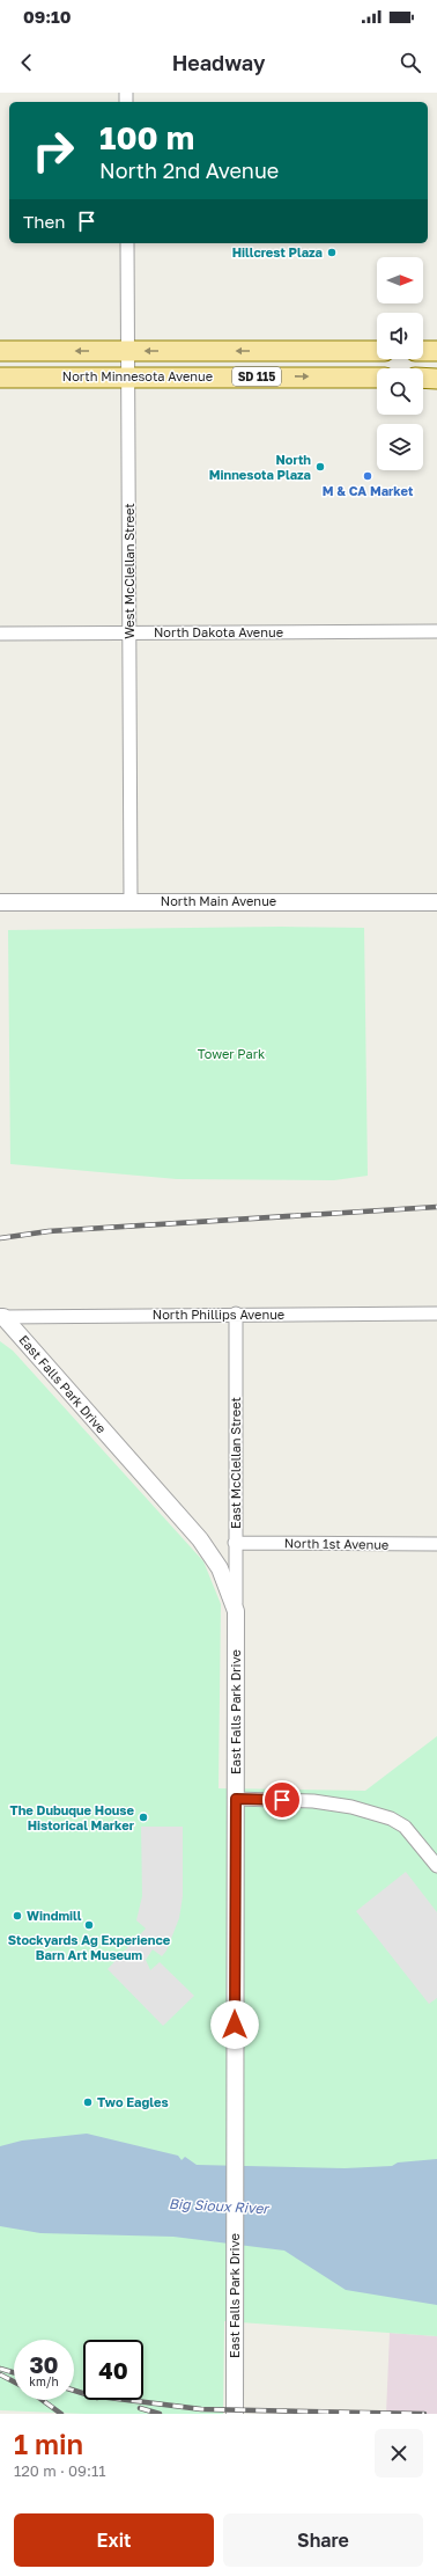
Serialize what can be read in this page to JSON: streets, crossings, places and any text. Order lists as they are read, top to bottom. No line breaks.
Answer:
{"streets":{"main road":["North Minnesota Avenue","SD 115"],"street":["West McClellan Street","North Dakota Avenue","North Main Avenue","North Phillips Avenue","East Falls Park Drive","East McClellan Street","North 1st Avenue"]},"crossings":[["North Minnesota Avenue","West McClellan Street"],["West McClellan Street","North Dakota Avenue"],["West McClellan Street","North Main Avenue"],["North Phillips Avenue","East Falls Park Drive"],["North Phillips Avenue","East McClellan Street"],["East Falls Park Drive","East McClellan Street"],["East McClellan Street","North 1st Avenue"]],"water":["Big Sioux River"],"parks":["Tower Park"],"places":["Hillcrest Plaza","North Minnesota Plaza","M & CA Market","The Dubuque House Historical Marker","Windmill","Stockyards Ag Experience Barn Art Museum","Two Eagles"],"north":"right","page":{"status":"09:10","header":"Headway","turn":["100 m","North 2nd Avenue"],"then":"Then","speed":"30 km/h","limit":"40","heading":["1 min","120 m · 09:11"],"buttons":["Exit","Share"]}}
